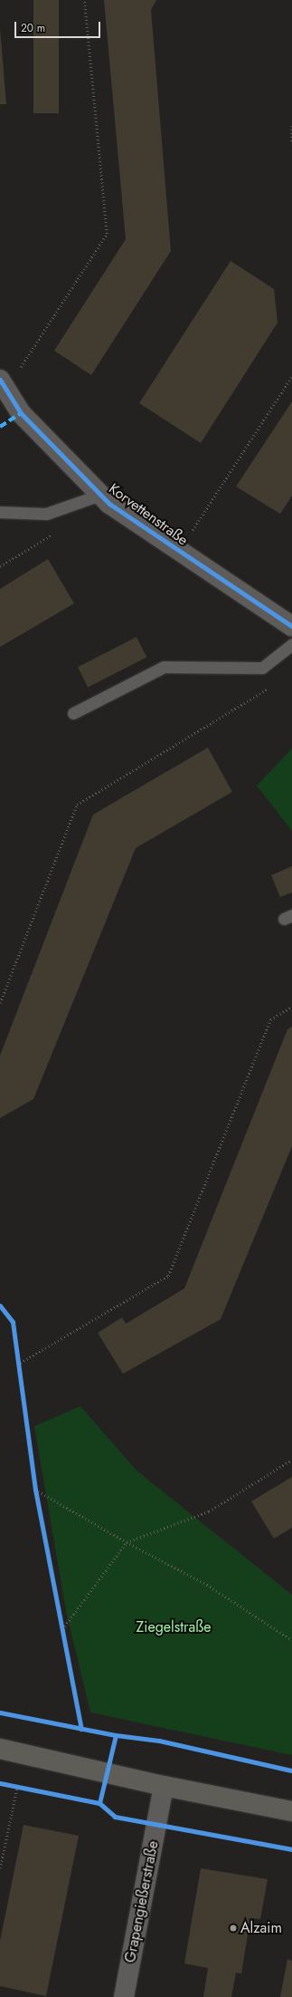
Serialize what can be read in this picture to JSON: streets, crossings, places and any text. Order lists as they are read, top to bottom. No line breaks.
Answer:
{"streets":{"street":["Korvettenstraße","Grapengießerstraße"]},"parks":["Ziegelstraße"],"places":["Alzaim"],"scale_bar":"20 m"}
